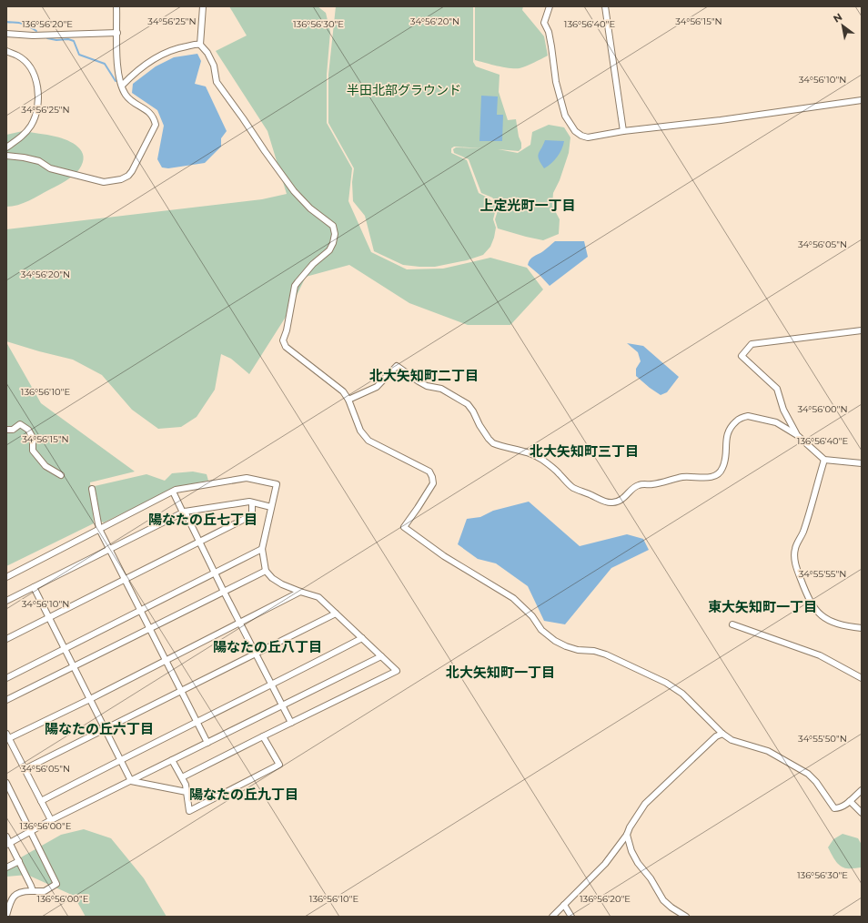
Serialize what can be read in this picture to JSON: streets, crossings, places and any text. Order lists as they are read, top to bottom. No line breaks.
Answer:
{"districts":["上定光町一丁目","北大矢知町二丁目","北大矢知町三丁目","陽なたの丘七丁目","東大矢知町一丁目","陽なたの丘八丁目","北大矢知町一丁目","陽なたの丘六丁目","陽なたの丘九丁目"],"parks":["半田北部グラウンド"],"north":"top left","coordinates":["34°56'25\"N","34°56'20\"N","34°56'15\"N","136°56'30\"E","136°56'20\"E","136°56'40\"E","34°56'10\"N","34°56'05\"N","136°56'10\"E","34°56'00\"N","34°55'55\"N","34°55'50\"N","136°56'00\"E"]}
